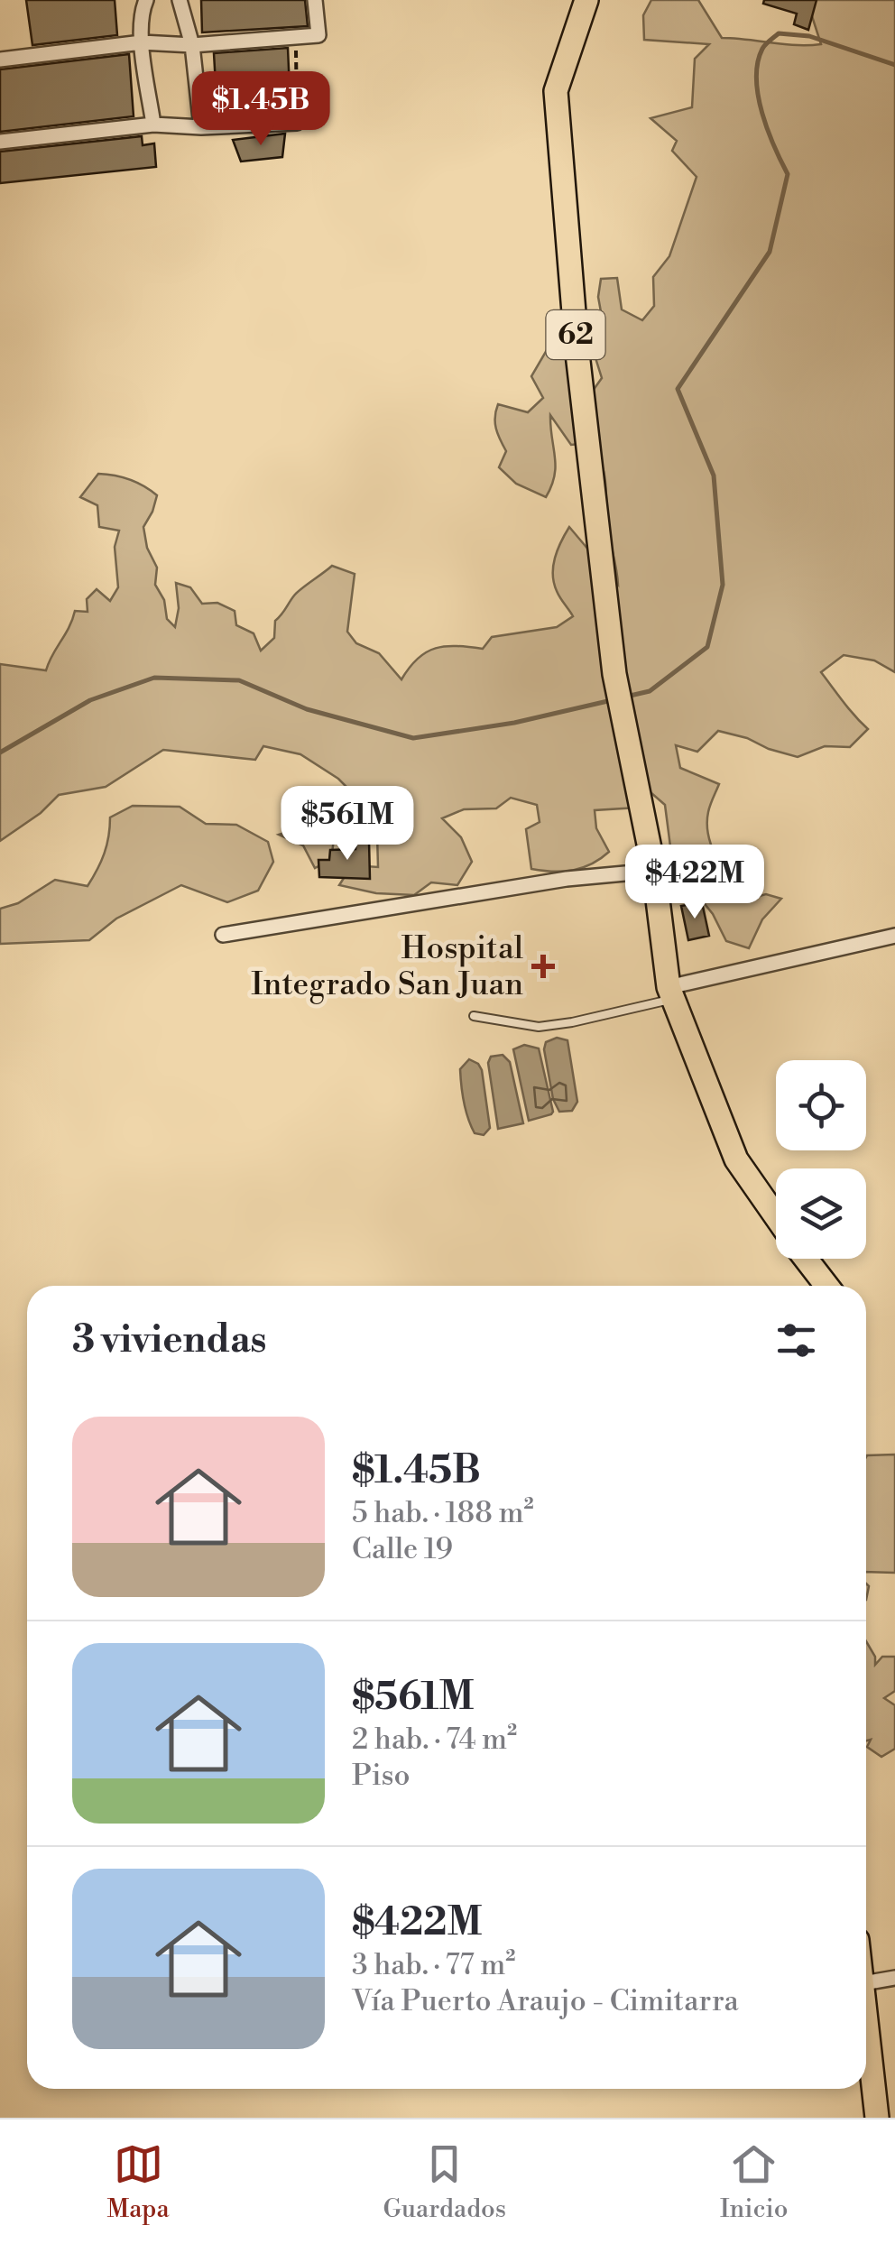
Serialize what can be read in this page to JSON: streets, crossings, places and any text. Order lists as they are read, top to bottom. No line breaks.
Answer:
{"streets":{"main road":["62"]},"places":{"health":["Hospital Integrado San Juan"]},"page":{"price":["$1.45B","$561M","$422M"],"heading":"3 viviendas","list":[{"name":"$1.45B","note":"5 hab. · 188 m² · Calle 19"},{"name":"$561M","note":"2 hab. · 74 m² · Piso"},{"name":"$422M","note":"3 hab. · 77 m² · Vía Puerto Araujo - Cimitarra"}],"tabs":["Mapa","Guardados","Inicio"]}}
